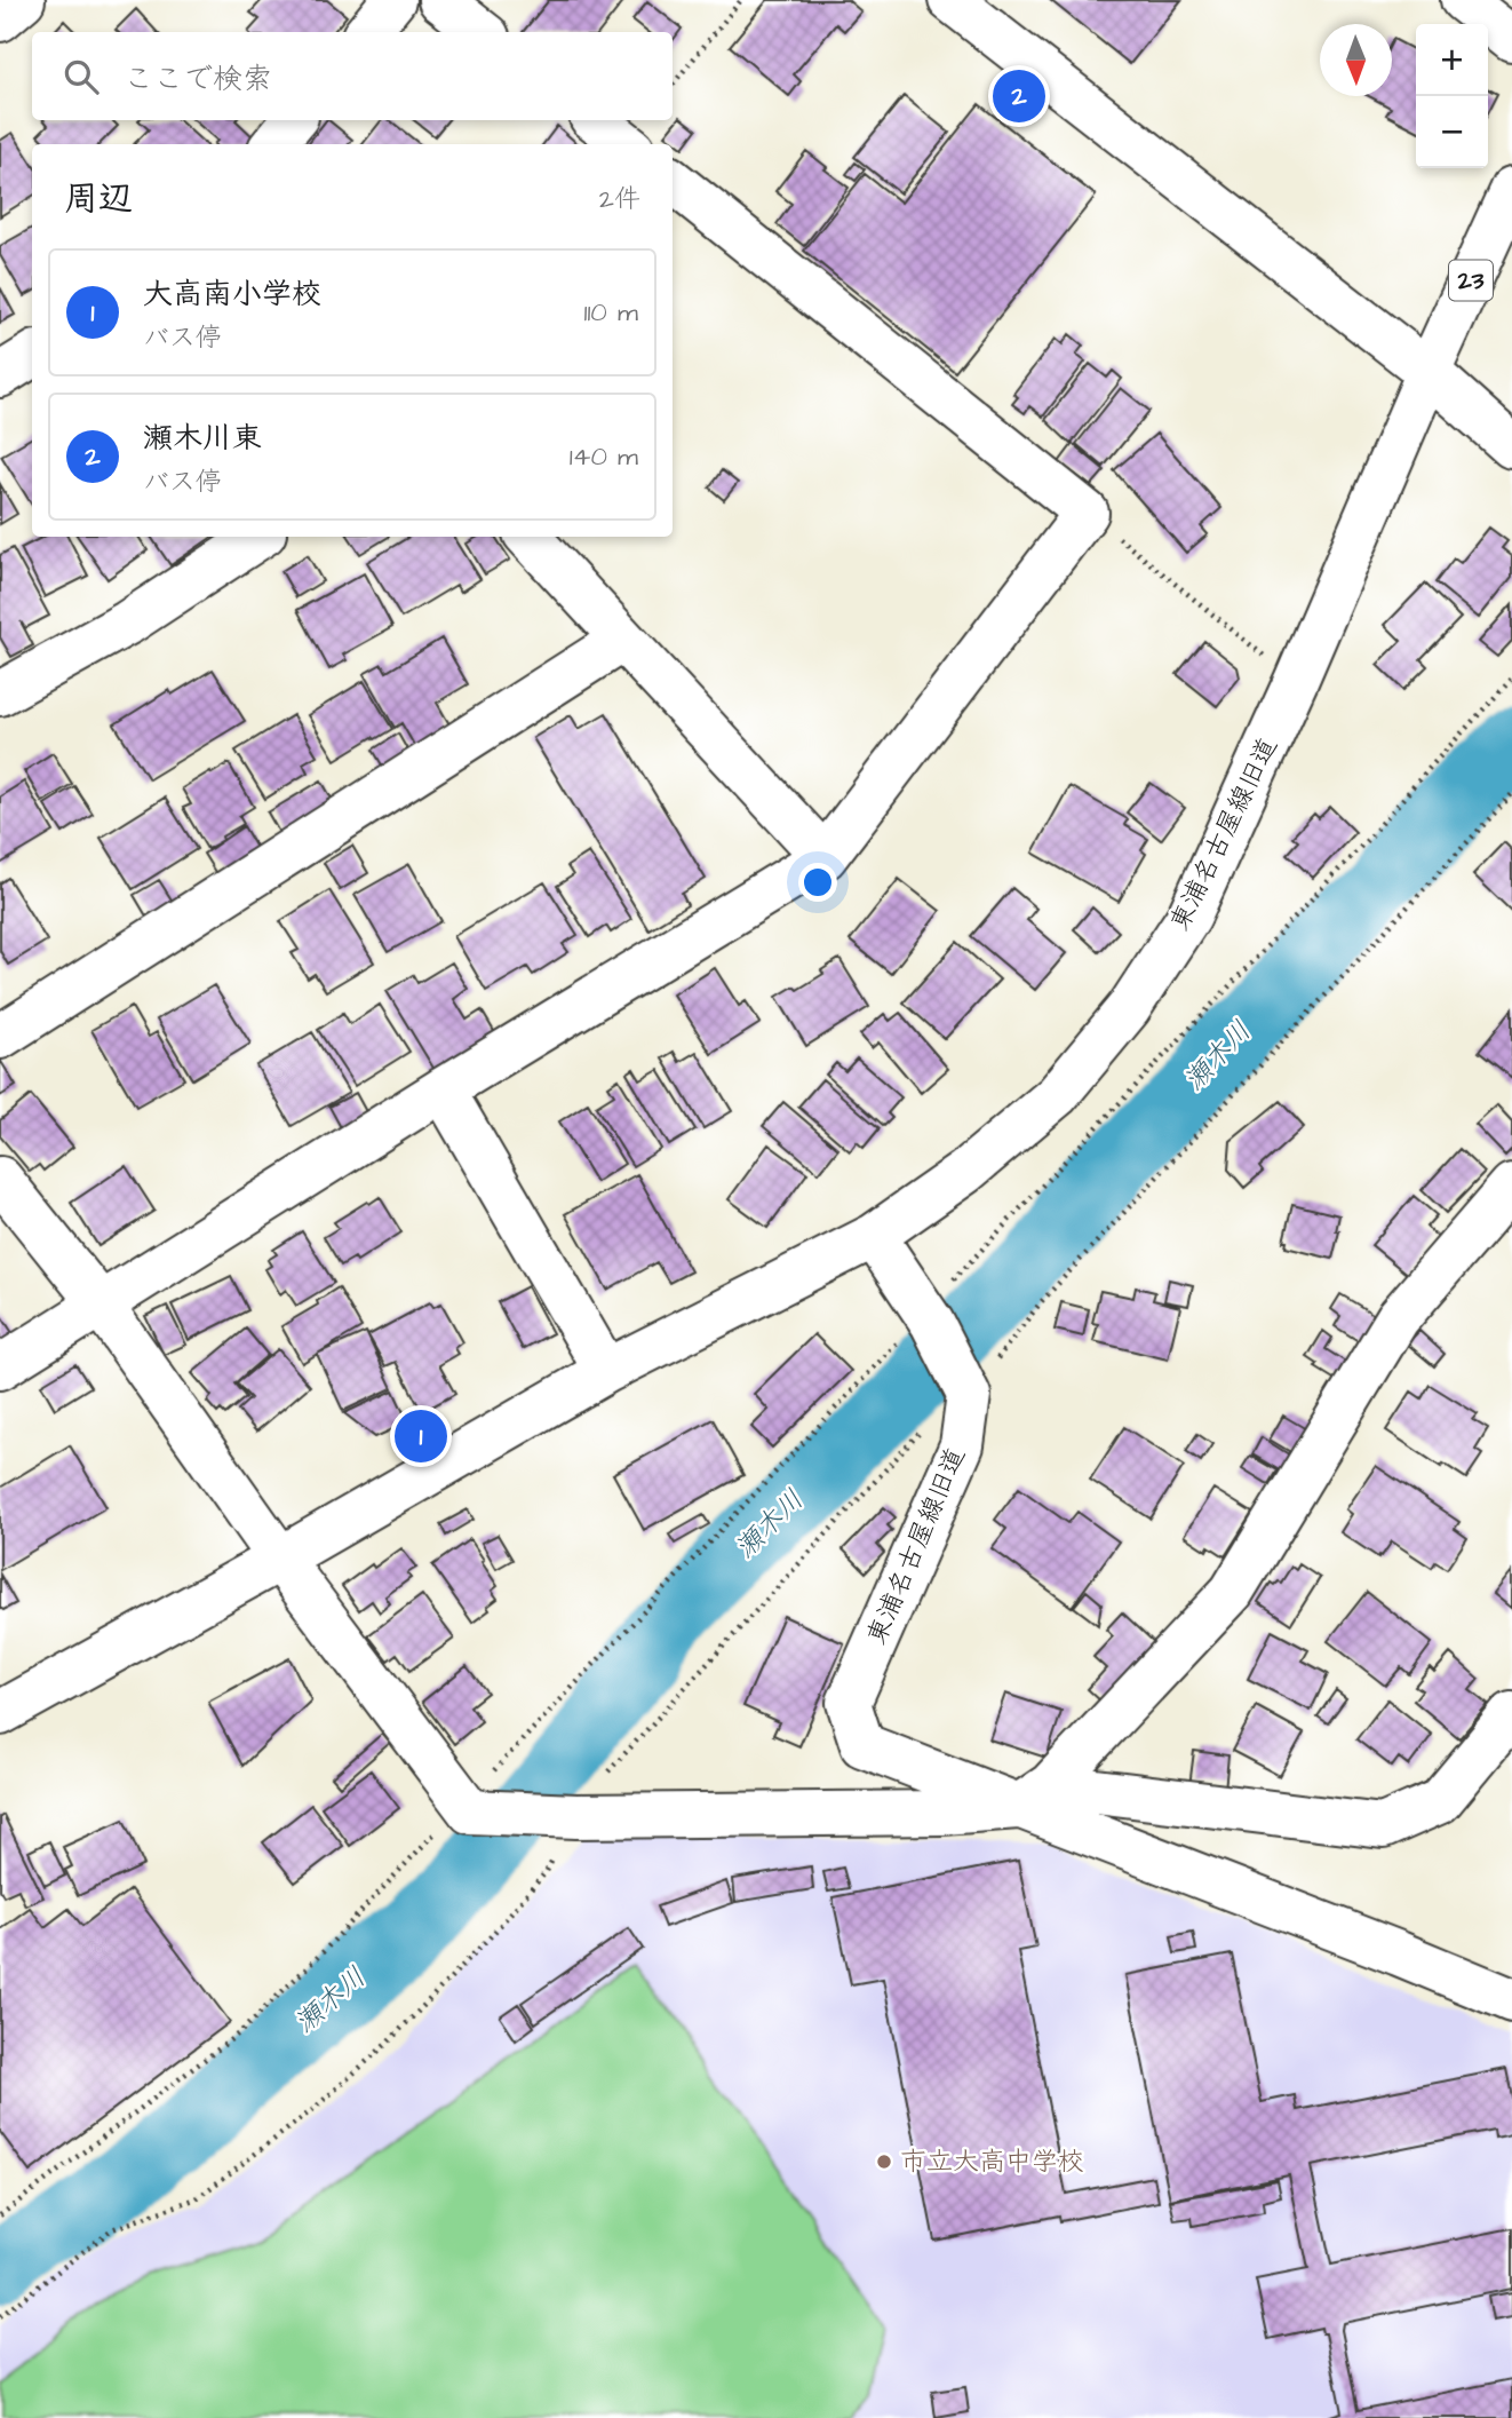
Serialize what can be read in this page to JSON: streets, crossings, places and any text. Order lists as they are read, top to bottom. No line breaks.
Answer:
{"streets":{"street":["23","東浦名古屋線旧道"]},"crossings":[["23","東浦名古屋線旧道"]],"water":["瀬木川"],"places":["市立大高中学校"],"north":"bottom","page":{"map_buttons":["+","−"],"search":"ここで検索","pins":["2","1"],"heading":["周辺","2件"],"list":[{"mark":"1","name":"大高南小学校","note":"バス停","value":"110 m"},{"mark":"2","name":"瀬木川東","note":"バス停","value":"140 m"}]}}
